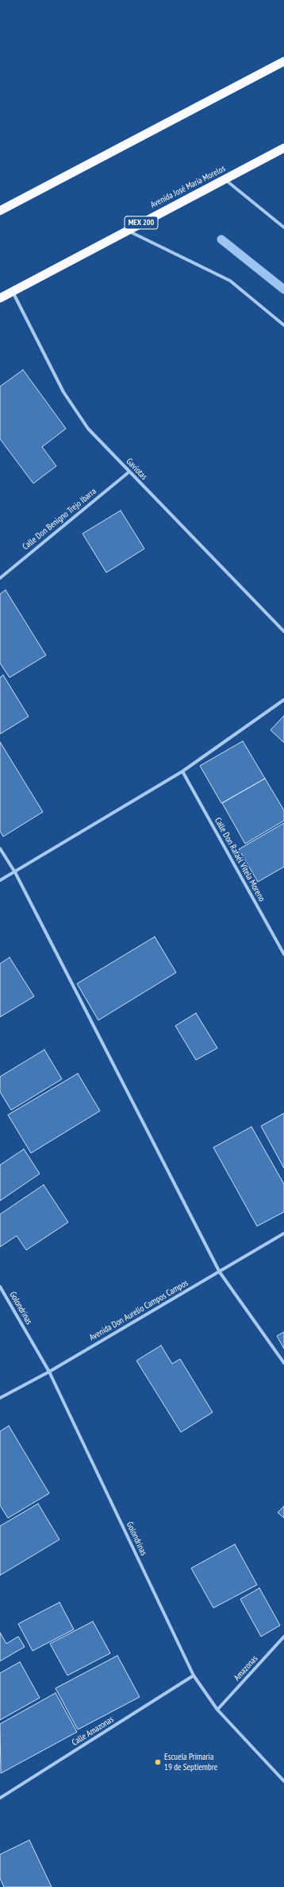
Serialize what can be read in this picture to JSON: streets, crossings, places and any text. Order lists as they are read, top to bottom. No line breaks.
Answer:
{"streets":{"highway":["Avenida José María Morelos","MEX 200"],"street":["Gaviotas","Calle Don Benigno Trejo Ibarra","Calle Don Rafaél Vitela Moreno","Golondrinas","Avenida Don Aurelio Campos Campos","Amazonas","Calle Amazonas"]},"crossings":[["Avenida José María Morelos","Gaviotas"],["Gaviotas","Calle Don Benigno Trejo Ibarra"],["Golondrinas","Avenida Don Aurelio Campos Campos"],["Golondrinas","Amazonas"],["Golondrinas","Calle Amazonas"]],"places":["Escuela Primaria 19 de Septiembre"]}
